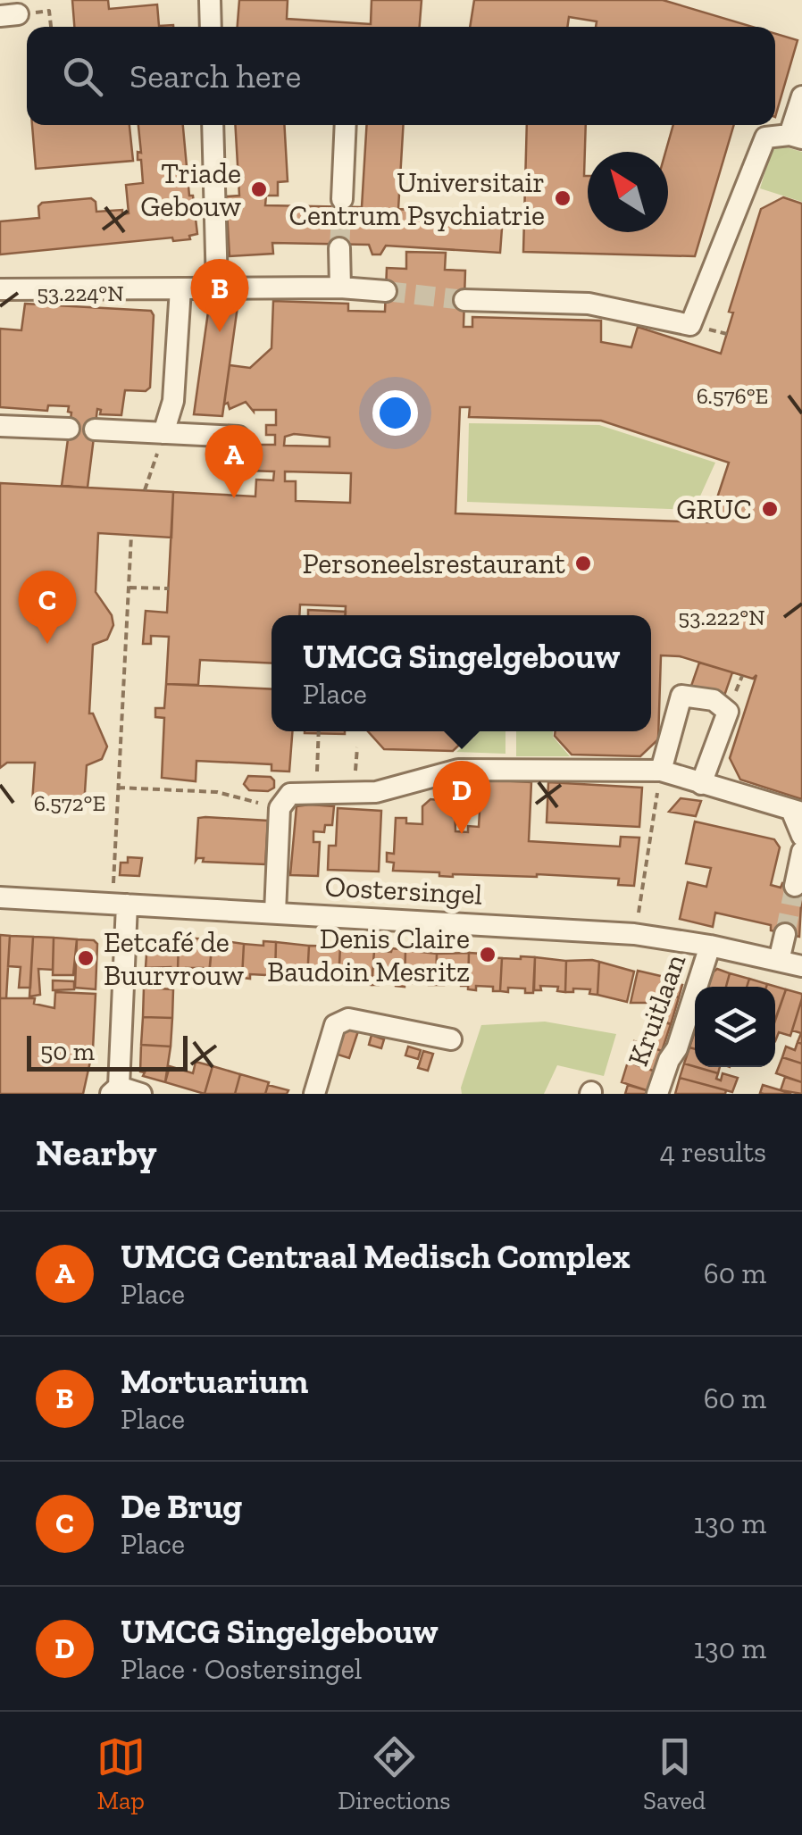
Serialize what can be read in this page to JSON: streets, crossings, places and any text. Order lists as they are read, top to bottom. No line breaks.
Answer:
{"streets":{"street":["Oostersingel","Kruitlaan"]},"crossings":[["Oostersingel","Kruitlaan"]],"places":["Triade Gebouw","Universitair Centrum Psychiatrie","GRUC","Personeelsrestaurant","Denis Claire Baudoin Mesritz","Eetcafé de Buurvrouw"],"scale_bar":"50 m","north":"top left","page":{"search":"Search here","pins":["B","A","C","D"],"popup":["UMCG Singelgebouw","Place"],"scale":"50 m","heading":["Nearby","4 results"],"list":[{"mark":"A","name":"UMCG Centraal Medisch Complex","note":"Place","value":"60 m"},{"mark":"B","name":"Mortuarium","note":"Place","value":"60 m"},{"mark":"C","name":"De Brug","note":"Place","value":"130 m"},{"mark":"D","name":"UMCG Singelgebouw","note":"Place · Oostersingel","value":"130 m"}],"nav":["Map","Directions","Saved"]},"coordinates":["53.224°N","6.576°E","53.222°N","6.572°E"]}
